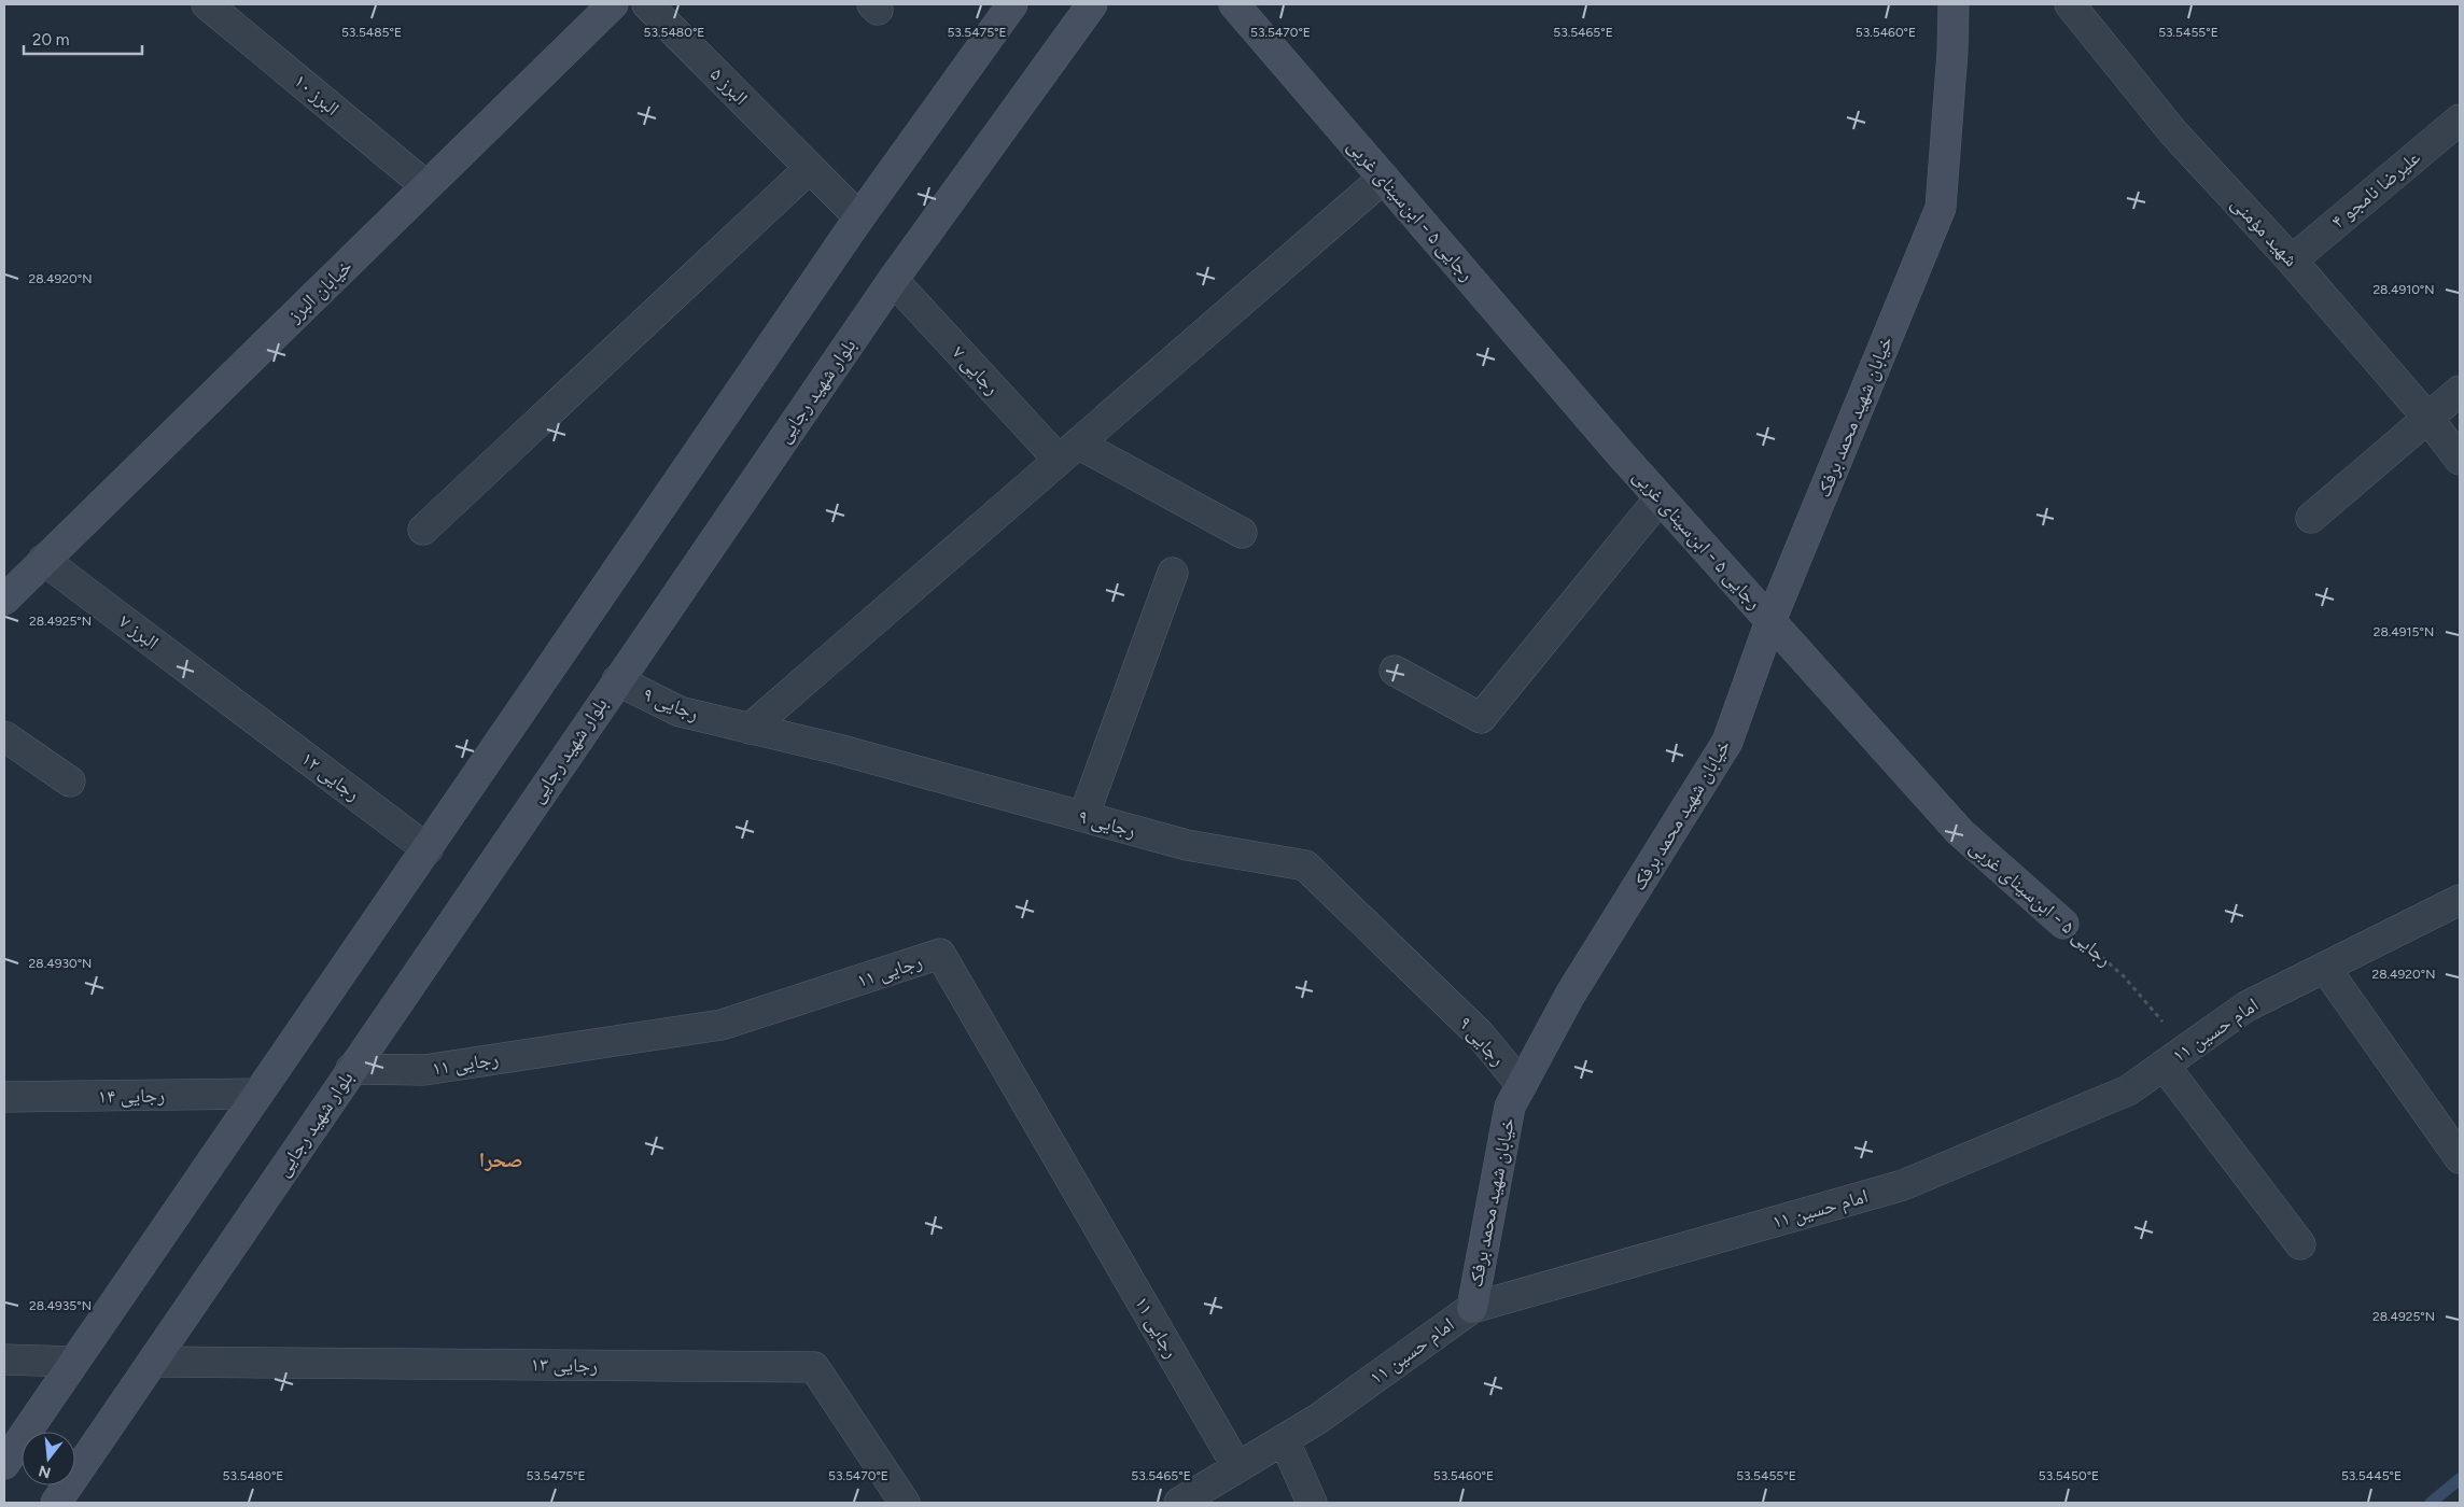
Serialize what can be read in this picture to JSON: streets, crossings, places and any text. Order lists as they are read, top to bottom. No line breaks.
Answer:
{"streets":{"main road":["رجایی ۵ - ابن‌سینای غربی","خیابان البرز","بلوار شهید رجایی","خیابان شهید محمد برفک"],"street":["البرز ۵","البرز ۱۰","علیرضا نامجو ۴","شهید مؤمنی","رجایی ۷","البرز ۷","رجایی ۹","رجایی ۱۲","رجایی ۱۱","امام حسین ۱۱","رجایی ۱۴","رجایی ۱۳"]},"crossings":[["البرز ۱۰","خیابان البرز"],["علیرضا نامجو ۴","شهید مؤمنی"],["رجایی ۵ - ابن‌سینای غربی","خیابان شهید محمد برفک"],["رجایی ۵ - ابن‌سینای غربی","امام حسین ۱۱"],["خیابان البرز","البرز ۷"],["رجایی ۷","بلوار شهید رجایی"],["بلوار شهید رجایی","رجایی ۹"],["بلوار شهید رجایی","رجایی ۱۱"],["بلوار شهید رجایی","رجایی ۱۳"],["خیابان شهید محمد برفک","رجایی ۹"],["خیابان شهید محمد برفک","امام حسین ۱۱"],["البرز ۷","رجایی ۱۲"],["رجایی ۱۱","امام حسین ۱۱"]],"districts":["صحرا"],"scale_bar":"20 m","north":"bottom","coordinates":["53.5485°E","53.5480°E","53.5475°E","53.5470°E","53.5465°E","53.5460°E","53.5455°E","28.4920°N","28.4910°N","28.4925°N","28.4915°N","28.4930°N","28.4935°N","53.5450°E","53.5445°E"]}
